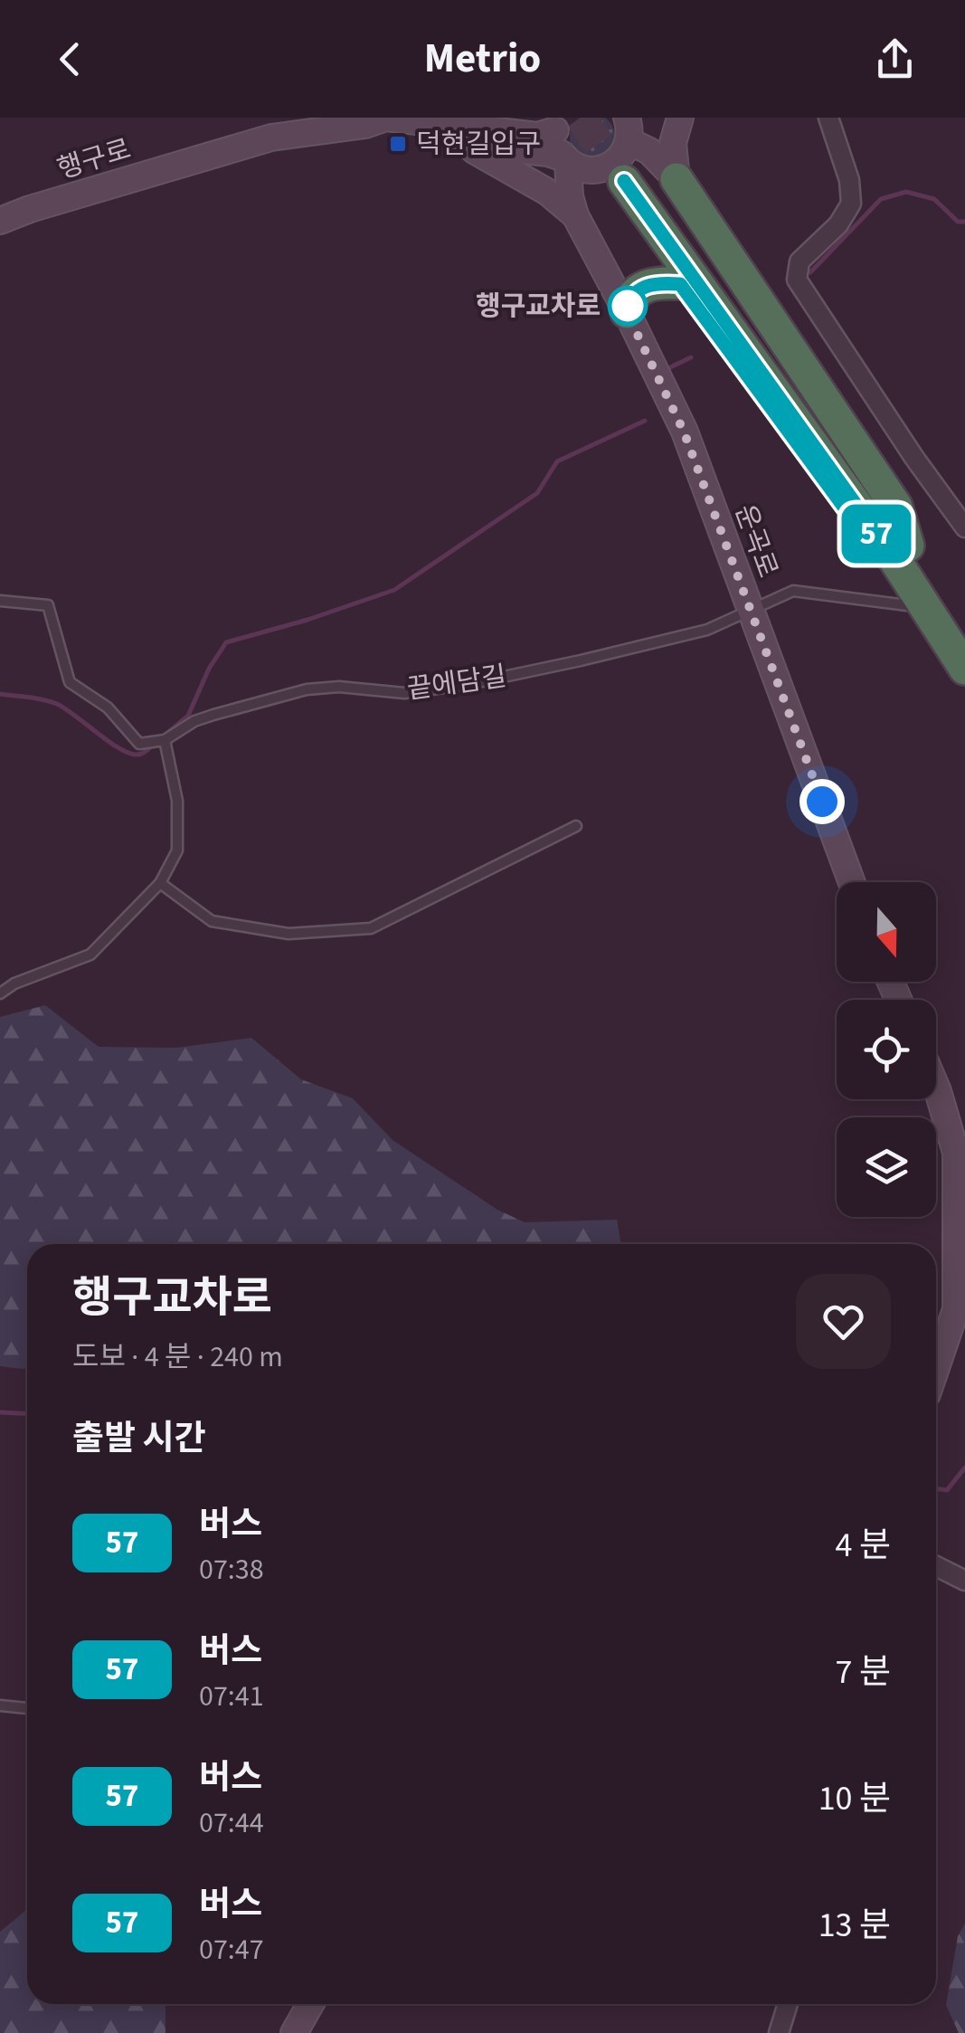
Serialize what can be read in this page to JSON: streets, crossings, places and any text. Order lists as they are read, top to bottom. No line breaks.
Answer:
{"streets":{"street":["행구로","운곡로"],"lane":["끝에담길"]},"crossings":[["운곡로","끝에담길"]],"places":{"transit":["덕현길입구"],"other":["행구교차로"]},"lines":["bus line 57"],"north":"bottom","page":{"header":"Metrio","on_map":"57","heading":[["행구교차로","도보 · 4 분 · 240 m"],"출발 시간"],"list":[{"mark":"57","name":"버스","note":"07:38","value":"4 분"},{"mark":"57","name":"버스","note":"07:41","value":"7 분"},{"mark":"57","name":"버스","note":"07:44","value":"10 분"},{"mark":"57","name":"버스","note":"07:47","value":"13 분"}]}}
